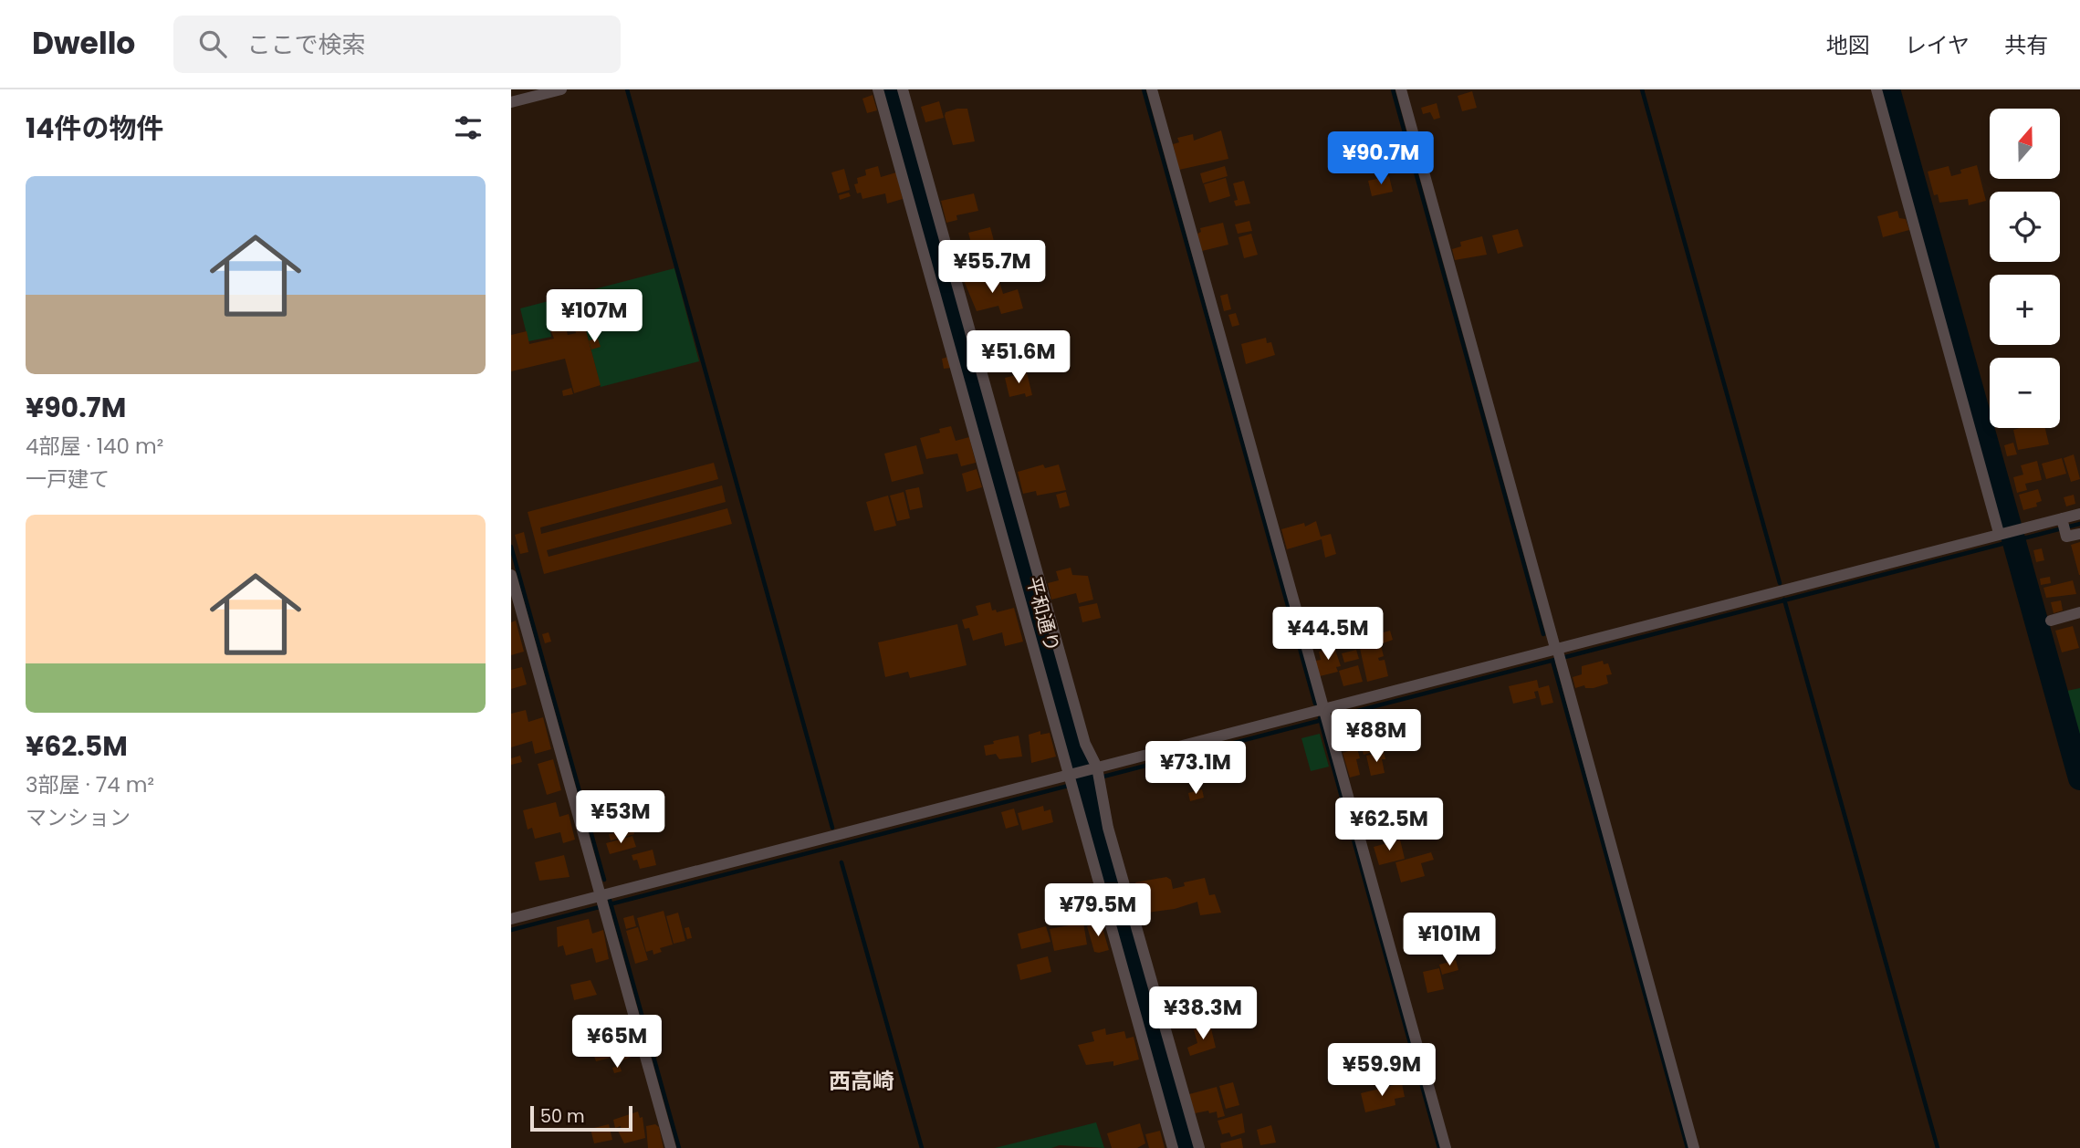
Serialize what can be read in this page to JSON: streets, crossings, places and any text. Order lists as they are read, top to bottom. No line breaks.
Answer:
{"streets":{"street":["平和通り"]},"districts":["西高崎"],"scale_bar":"50 m","north":"top","page":{"header":"Dwello","search":"ここで検索","nav":["地図","レイヤ","共有"],"heading":"14件の物件","map_buttons":["+","−"],"price":["¥90.7M","¥55.7M","¥107M","¥51.6M","¥44.5M","¥88M","¥73.1M","¥53M","¥62.5M","¥79.5M","¥101M","¥38.3M","¥65M","¥59.9M"],"list":[{"name":"¥90.7M","note":"4部屋 · 140 m² · 一戸建て"},{"name":"¥62.5M","note":"3部屋 · 74 m² · マンション"}],"scale":"50 m"}}
